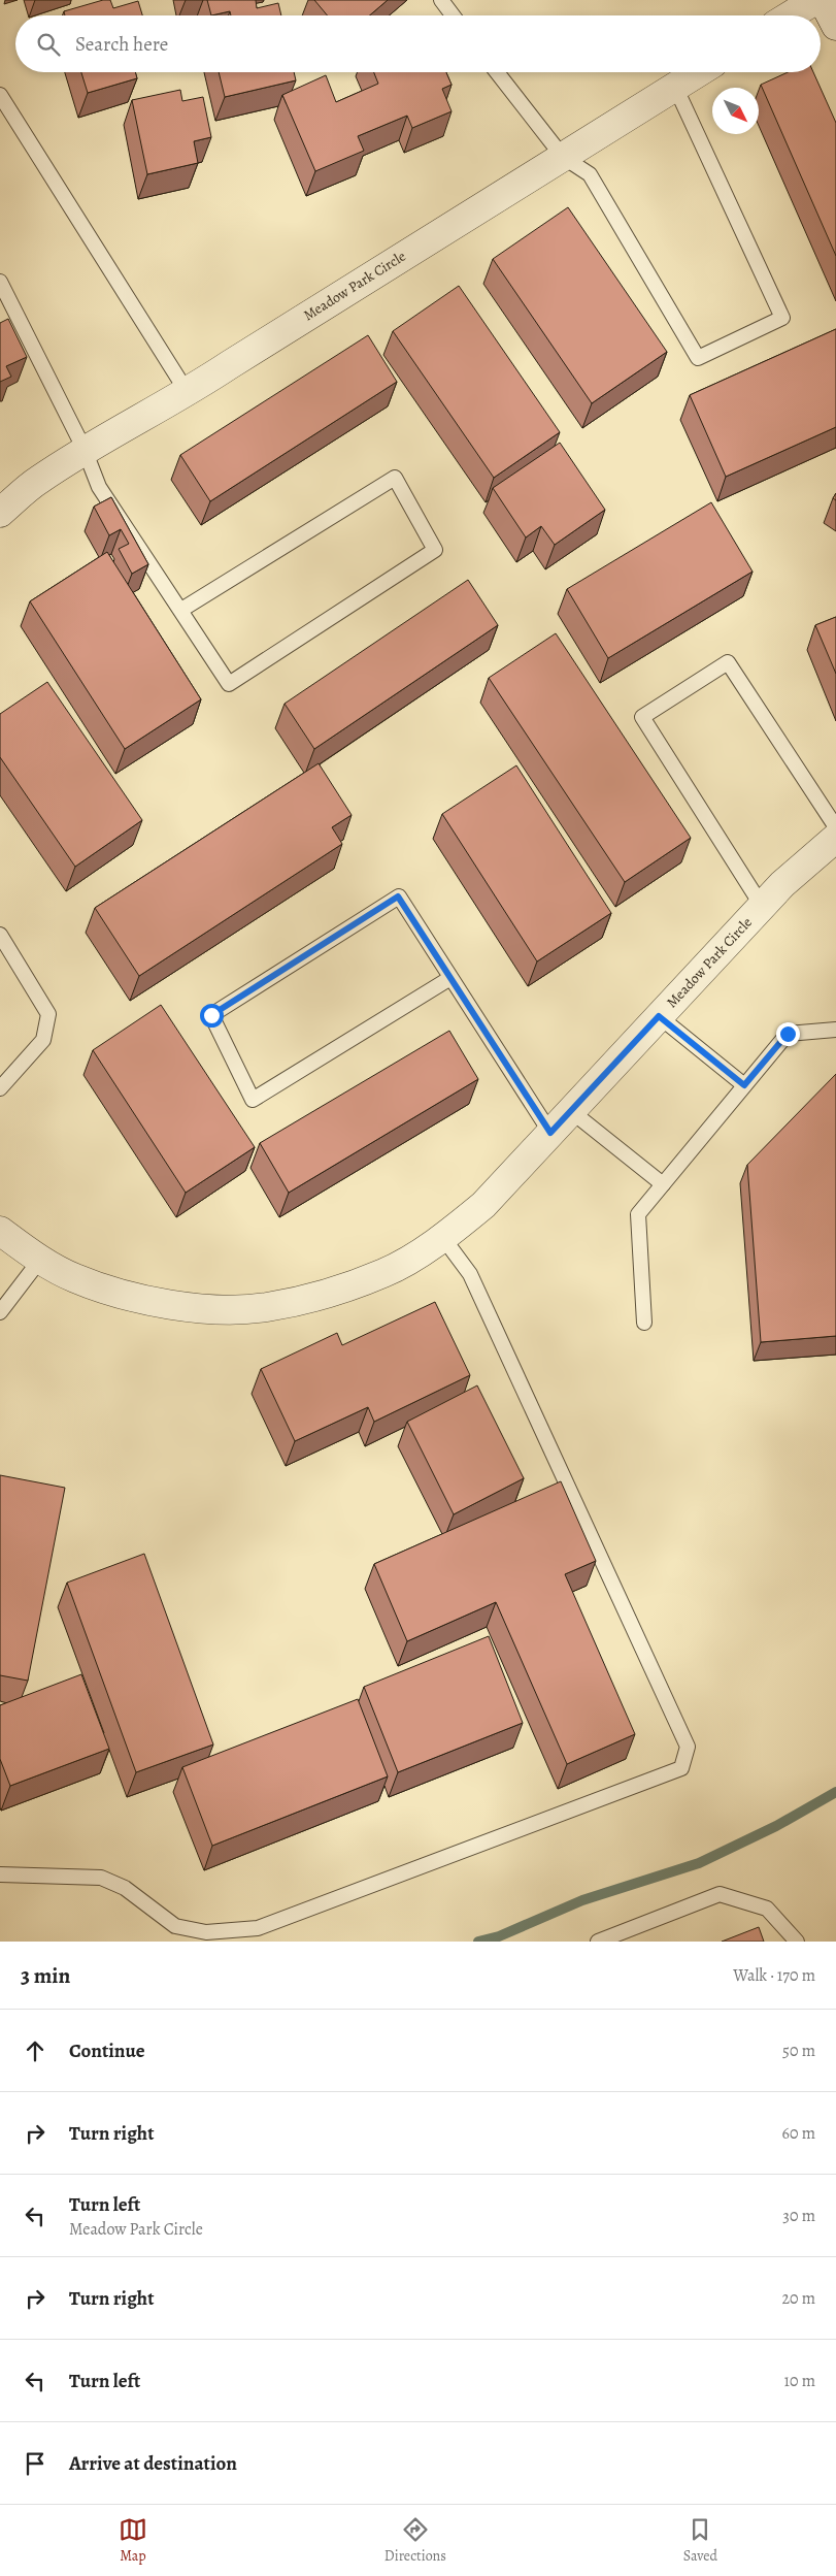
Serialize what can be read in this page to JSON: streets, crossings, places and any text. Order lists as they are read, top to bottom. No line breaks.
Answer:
{"streets":{"street":["Meadow Park Circle"]},"north":"bottom right","page":{"search":"Search here","heading":["3 min","Walk · 170 m"],"list":[["Continue","50 m"],["Turn right","60 m"],["Turn left","Meadow Park Circle","30 m"],["Turn right","20 m"],["Turn left","10 m"],"Arrive at destination"],"nav":["Map","Directions","Saved"]}}
